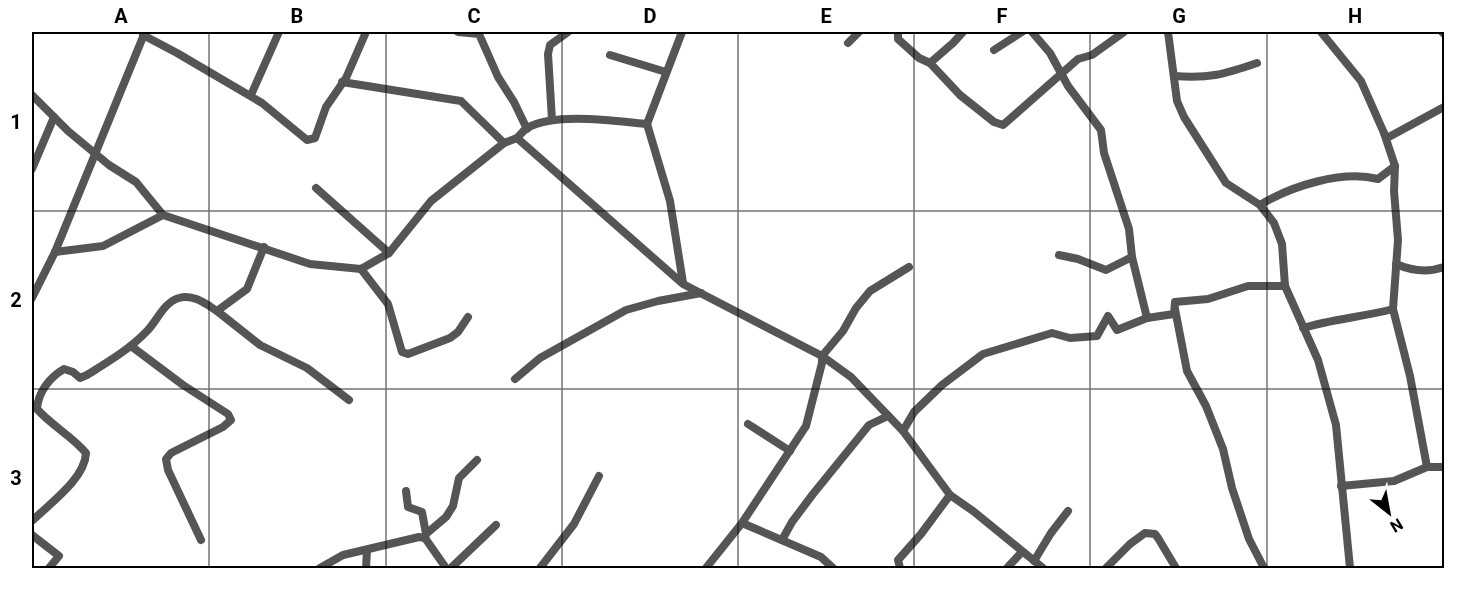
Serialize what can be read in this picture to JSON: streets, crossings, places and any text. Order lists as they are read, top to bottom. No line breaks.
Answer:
{"north":"bottom right","grid":{"columns":["A","B","C","D","E","F","G","H"],"rows":["1","2","3"]}}
